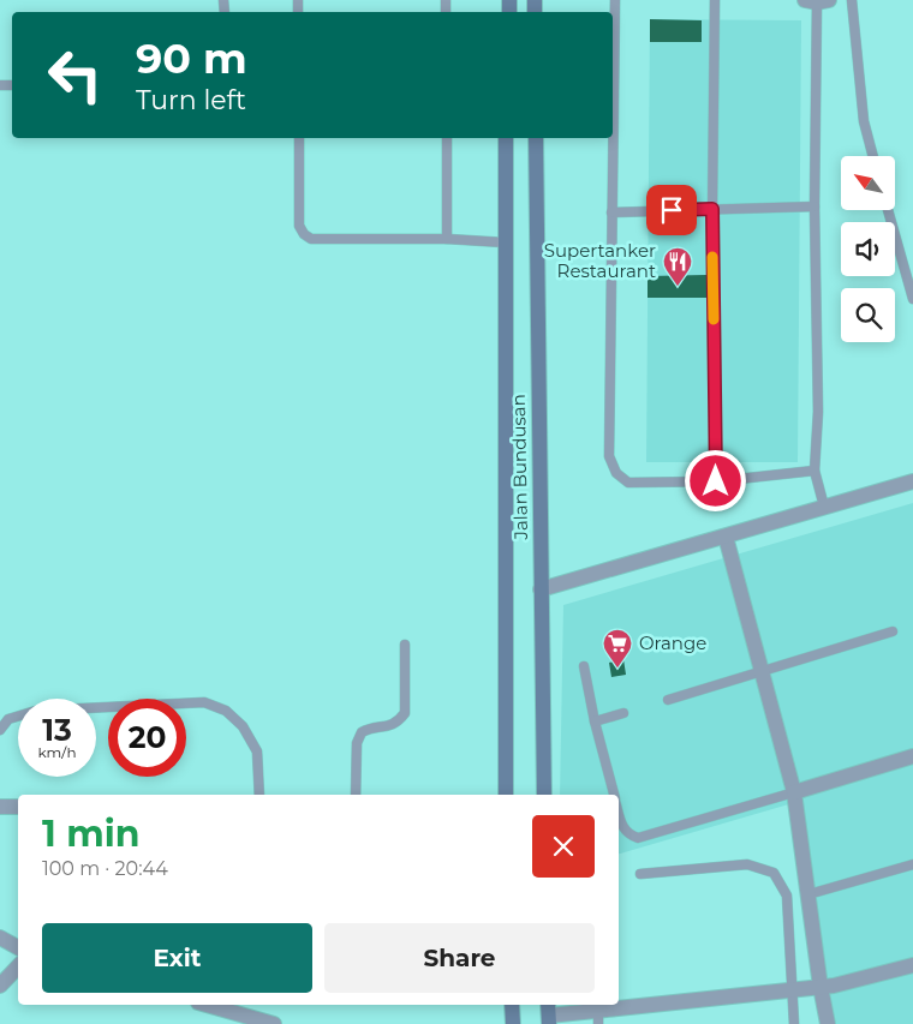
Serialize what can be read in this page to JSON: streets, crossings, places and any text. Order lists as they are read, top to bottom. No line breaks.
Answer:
{"streets":{"main road":["Jalan Bundusan"]},"places":{"restaurant":["Supertanker Restaurant"],"supermarket":["Orange"]},"north":"top left","page":{"turn":["90 m","Turn left"],"speed":"13 km/h","limit":"20","heading":["1 min","100 m · 20:44"],"buttons":["Exit","Share"]}}
